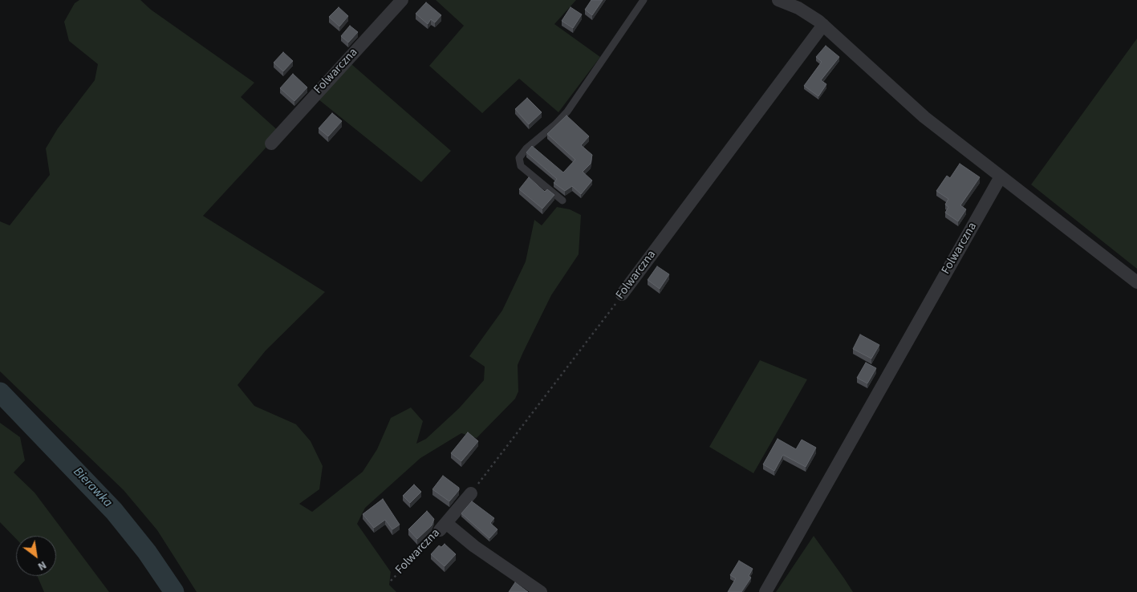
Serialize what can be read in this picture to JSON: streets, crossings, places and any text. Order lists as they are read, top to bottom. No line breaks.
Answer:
{"streets":{"street":["Folwarczna"]},"water":["Bierawka"],"north":"bottom right"}
